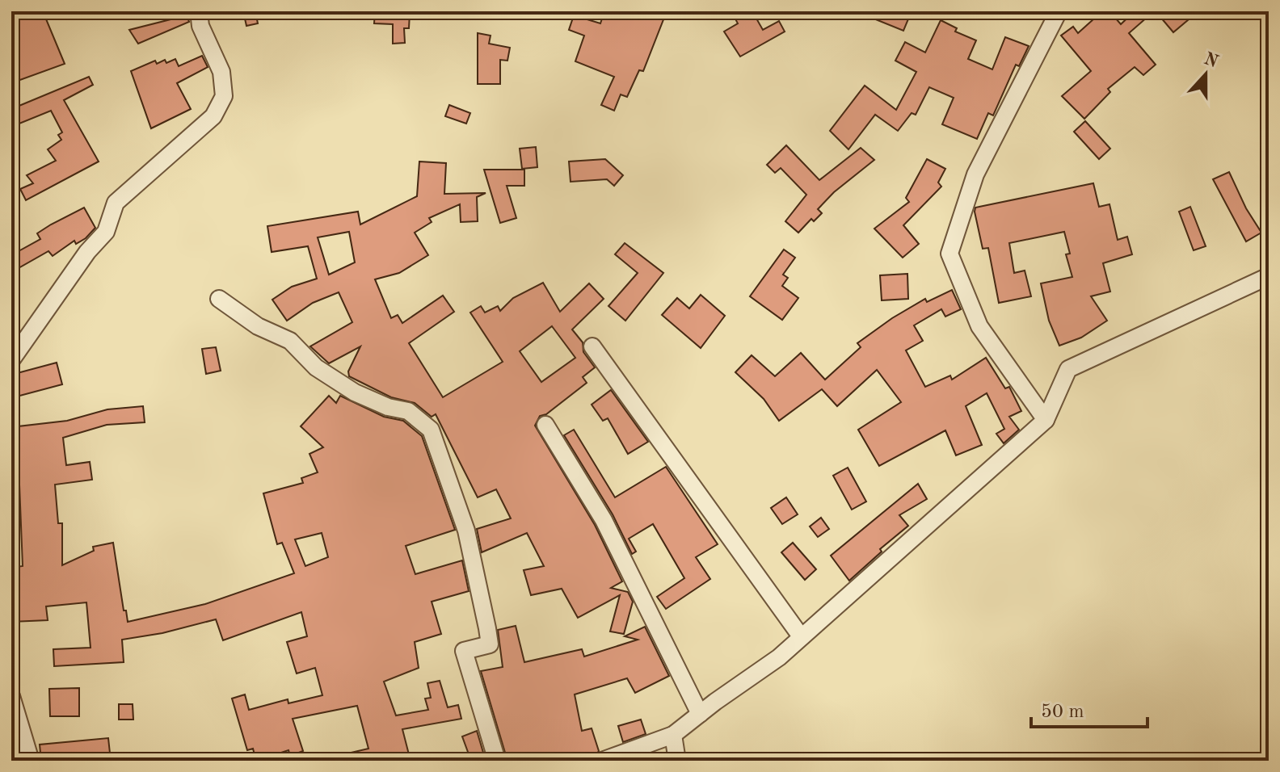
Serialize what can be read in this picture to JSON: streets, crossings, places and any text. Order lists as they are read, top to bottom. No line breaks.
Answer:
{"scale_bar":"50 m","north":"top"}
